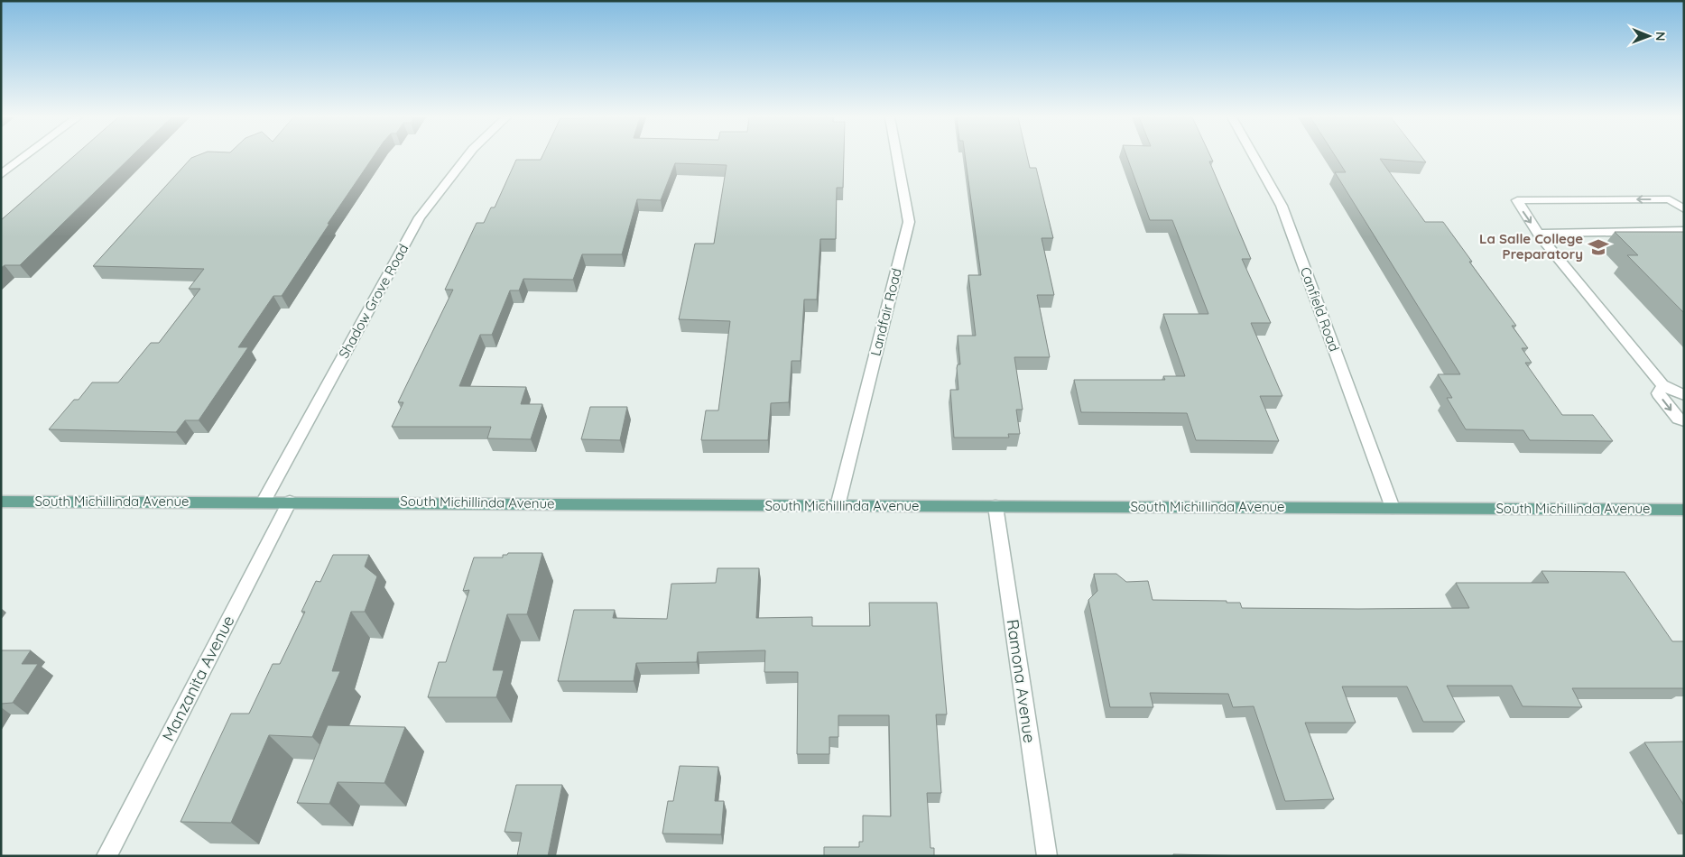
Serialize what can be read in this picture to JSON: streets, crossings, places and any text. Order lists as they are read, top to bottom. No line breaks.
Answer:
{"streets":{"main road":["South Michillinda Avenue"],"street":["Shadow Grove Road","Canfield Road","Landfair Road","Manzanita Avenue","Ramona Avenue"]},"crossings":[["Shadow Grove Road","South Michillinda Avenue"],["Canfield Road","South Michillinda Avenue"],["Landfair Road","South Michillinda Avenue"],["South Michillinda Avenue","Manzanita Avenue"],["South Michillinda Avenue","Ramona Avenue"]],"places":{"school or university":["La Salle College Preparatory"]},"north":"right"}
